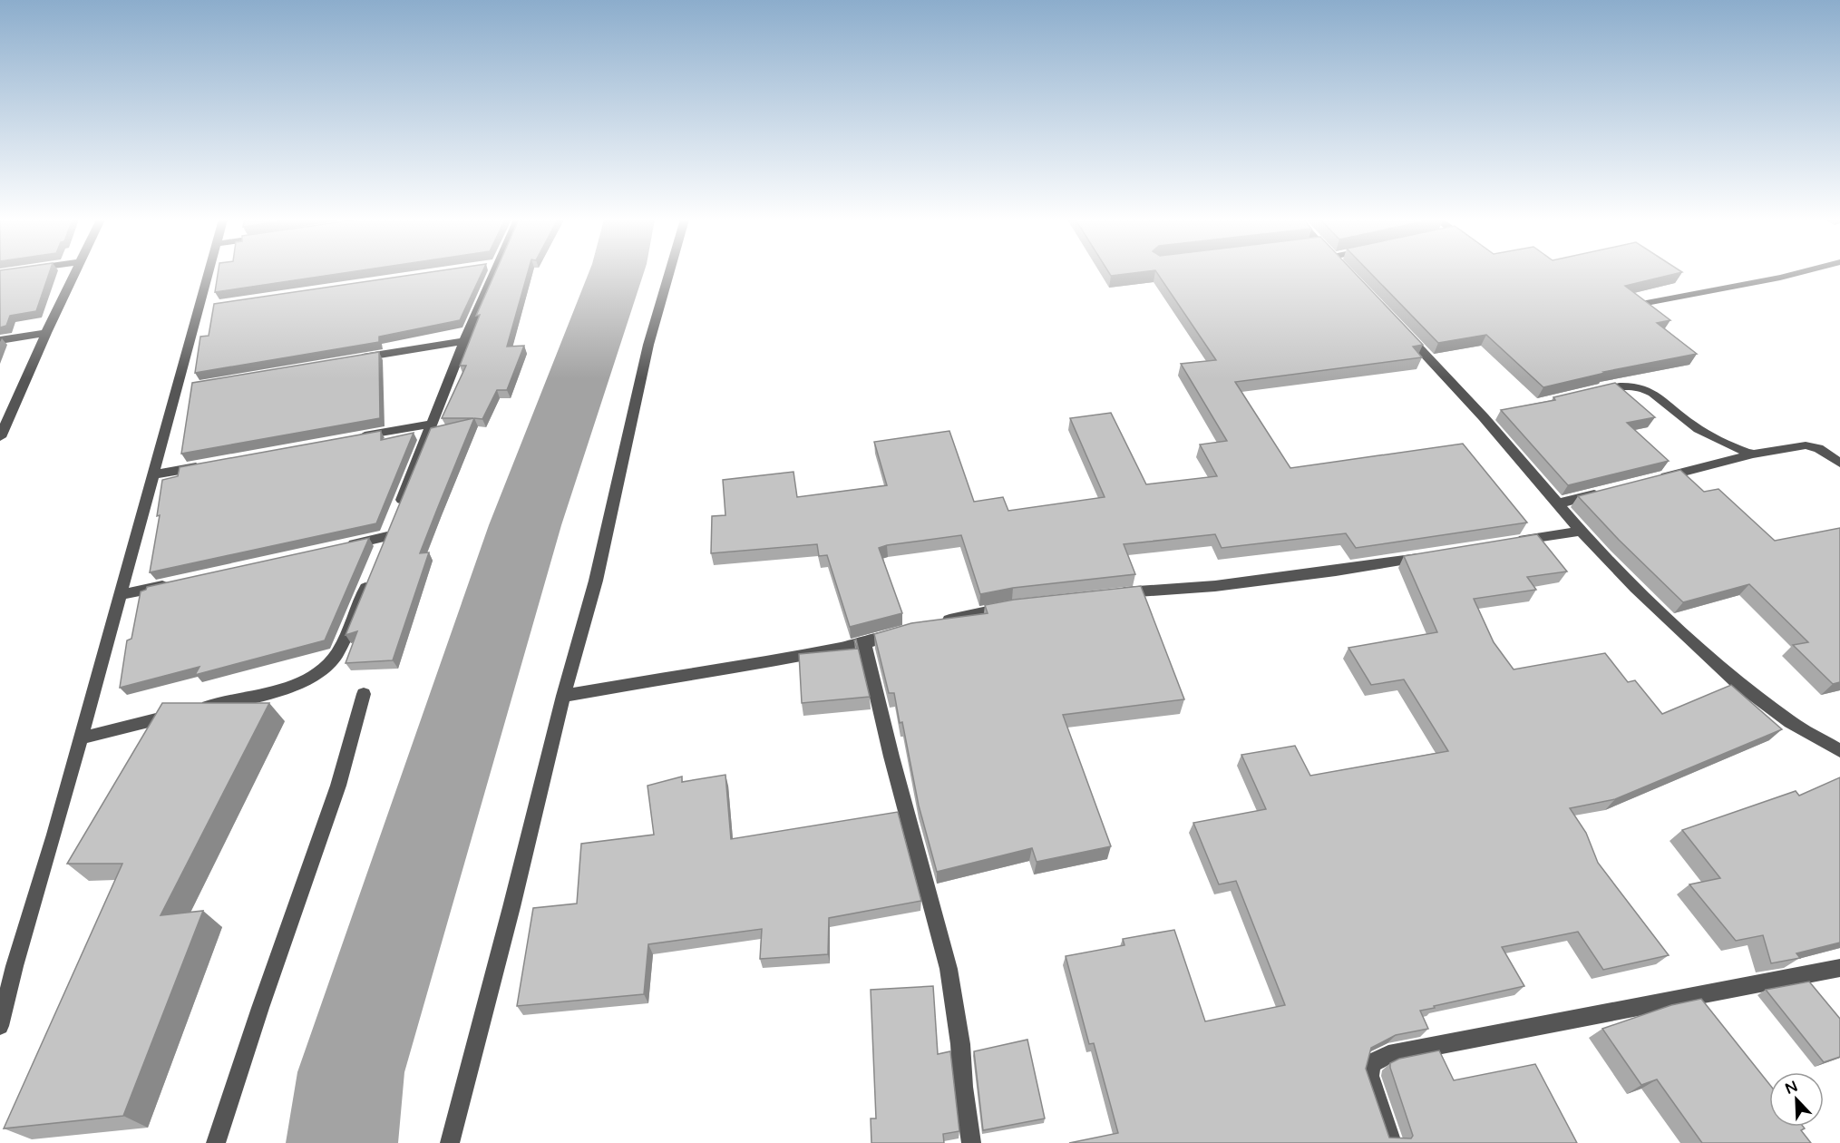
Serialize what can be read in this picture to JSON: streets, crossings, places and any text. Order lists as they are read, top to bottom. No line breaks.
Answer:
{"north":"top left"}
